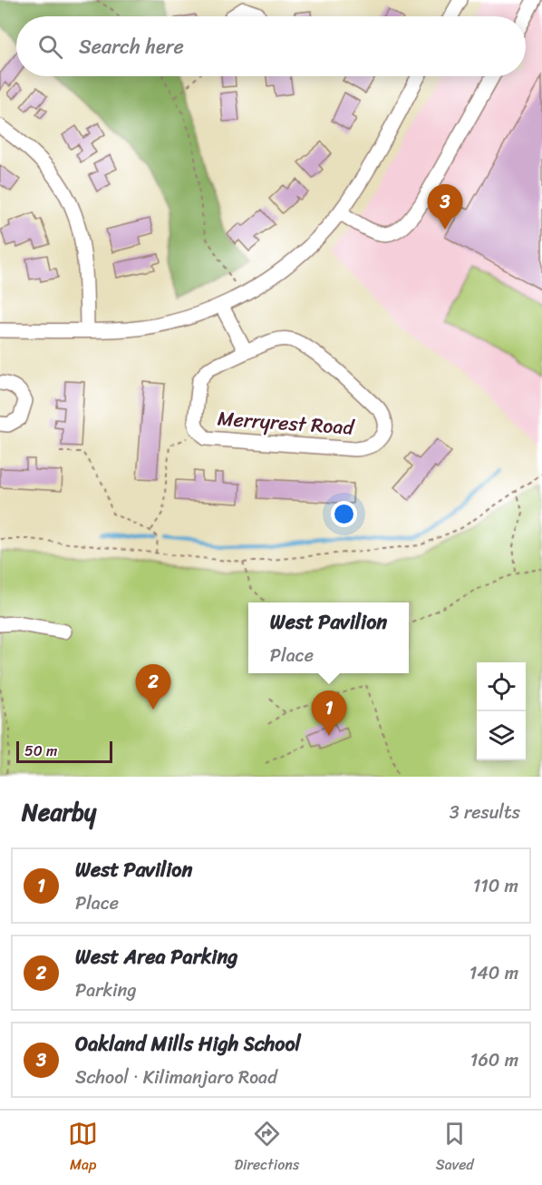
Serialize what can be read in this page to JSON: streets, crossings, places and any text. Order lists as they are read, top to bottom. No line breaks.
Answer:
{"streets":{"street":["Merryrest Road"]},"scale_bar":"50 m","page":{"search":"Search here","pins":["3","2","1"],"popup":["West Pavilion","Place"],"scale":"50 m","heading":["Nearby","3 results"],"list":[{"mark":"1","name":"West Pavilion","note":"Place","value":"110 m"},{"mark":"2","name":"West Area Parking","note":"Parking","value":"140 m"},{"mark":"3","name":"Oakland Mills High School","note":"School · Kilimanjaro Road","value":"160 m"}],"nav":["Map","Directions","Saved"]}}
